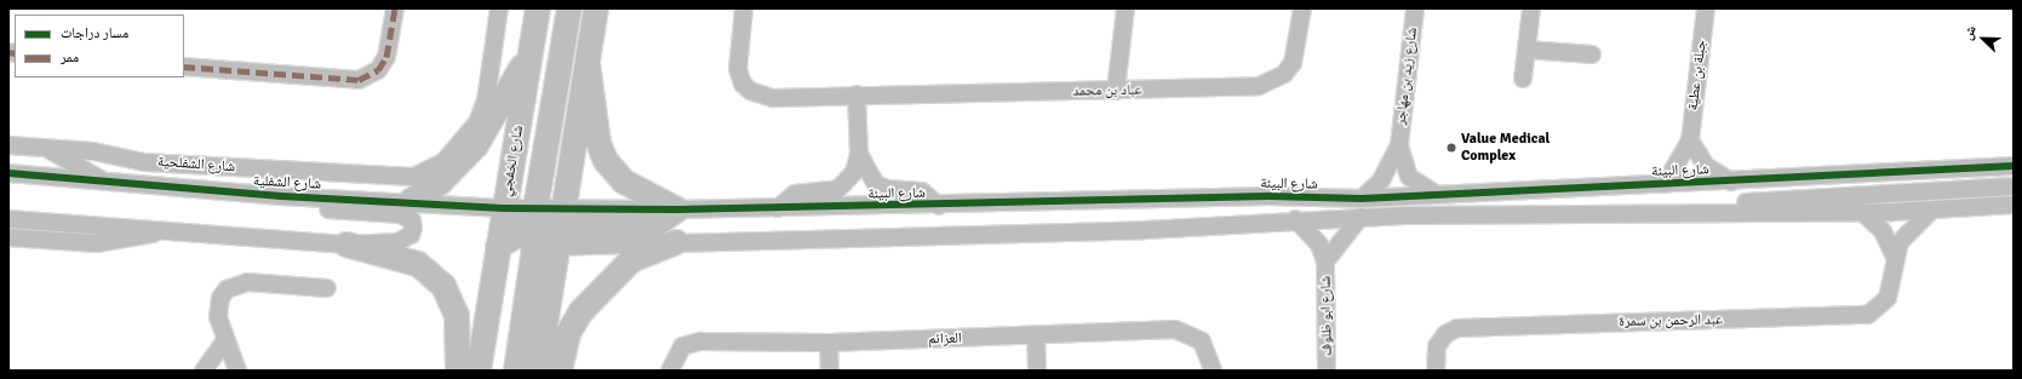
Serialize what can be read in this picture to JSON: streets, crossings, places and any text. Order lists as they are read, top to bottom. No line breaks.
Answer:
{"streets":{"highway":["شارع الخفجي"],"street":["جبلة بن عطية","شارع زيد بن مهاجر","عباد بن محمد","شارع الشفلحية","شارع البيئة","شارع الشفلية","شارع ابو ظلوف","عبد الرحمن بن سمرة","العزائم"]},"crossings":[["جبلة بن عطية","شارع البيئة"],["شارع زيد بن مهاجر","شارع البيئة"],["شارع الخفجي","شارع الشفلية"]],"places":["Value Medical Complex"],"legend":["مسار دراجات","ممر"],"north":"top left"}
